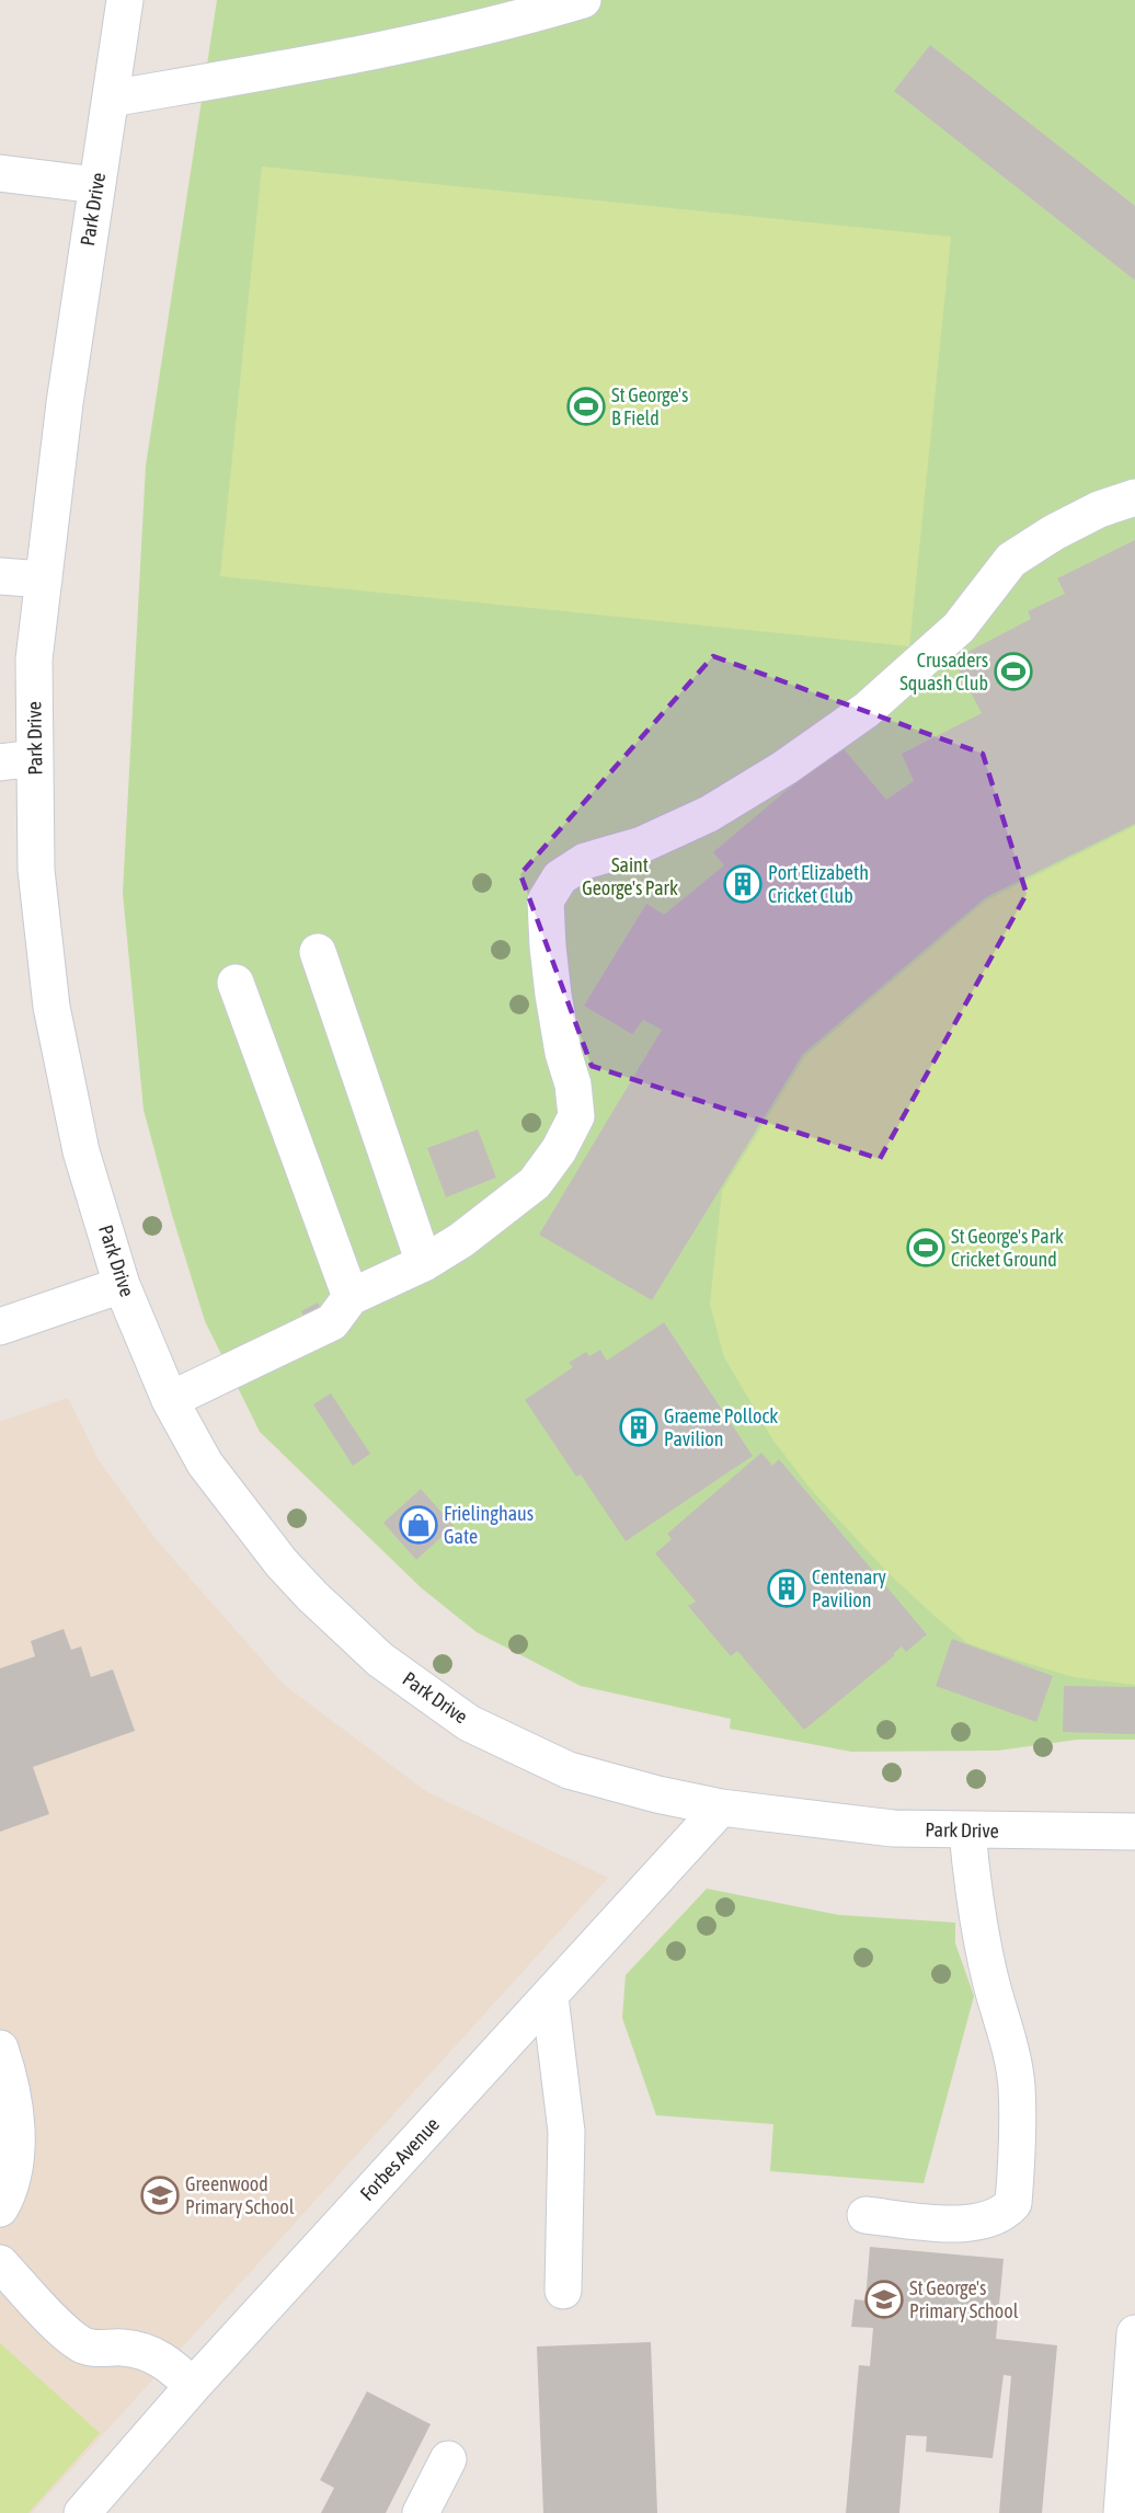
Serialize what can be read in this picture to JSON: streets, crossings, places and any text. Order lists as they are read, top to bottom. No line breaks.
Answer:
{"streets":{"street":["Park Drive","Forbes Avenue"]},"crossings":[["Park Drive","Forbes Avenue"]],"parks":["Saint George's Park"],"places":{"sports":["St George's B Field","Crusaders Squash Club","St George's Park Cricket Ground"],"building":["Port Elizabeth Cricket Club","Graeme Pollock Pavilion","Centenary Pavilion"],"shop":["Frielinghaus Gate"],"school or university":["Greenwood Primary School","St George's Primary School"]}}
